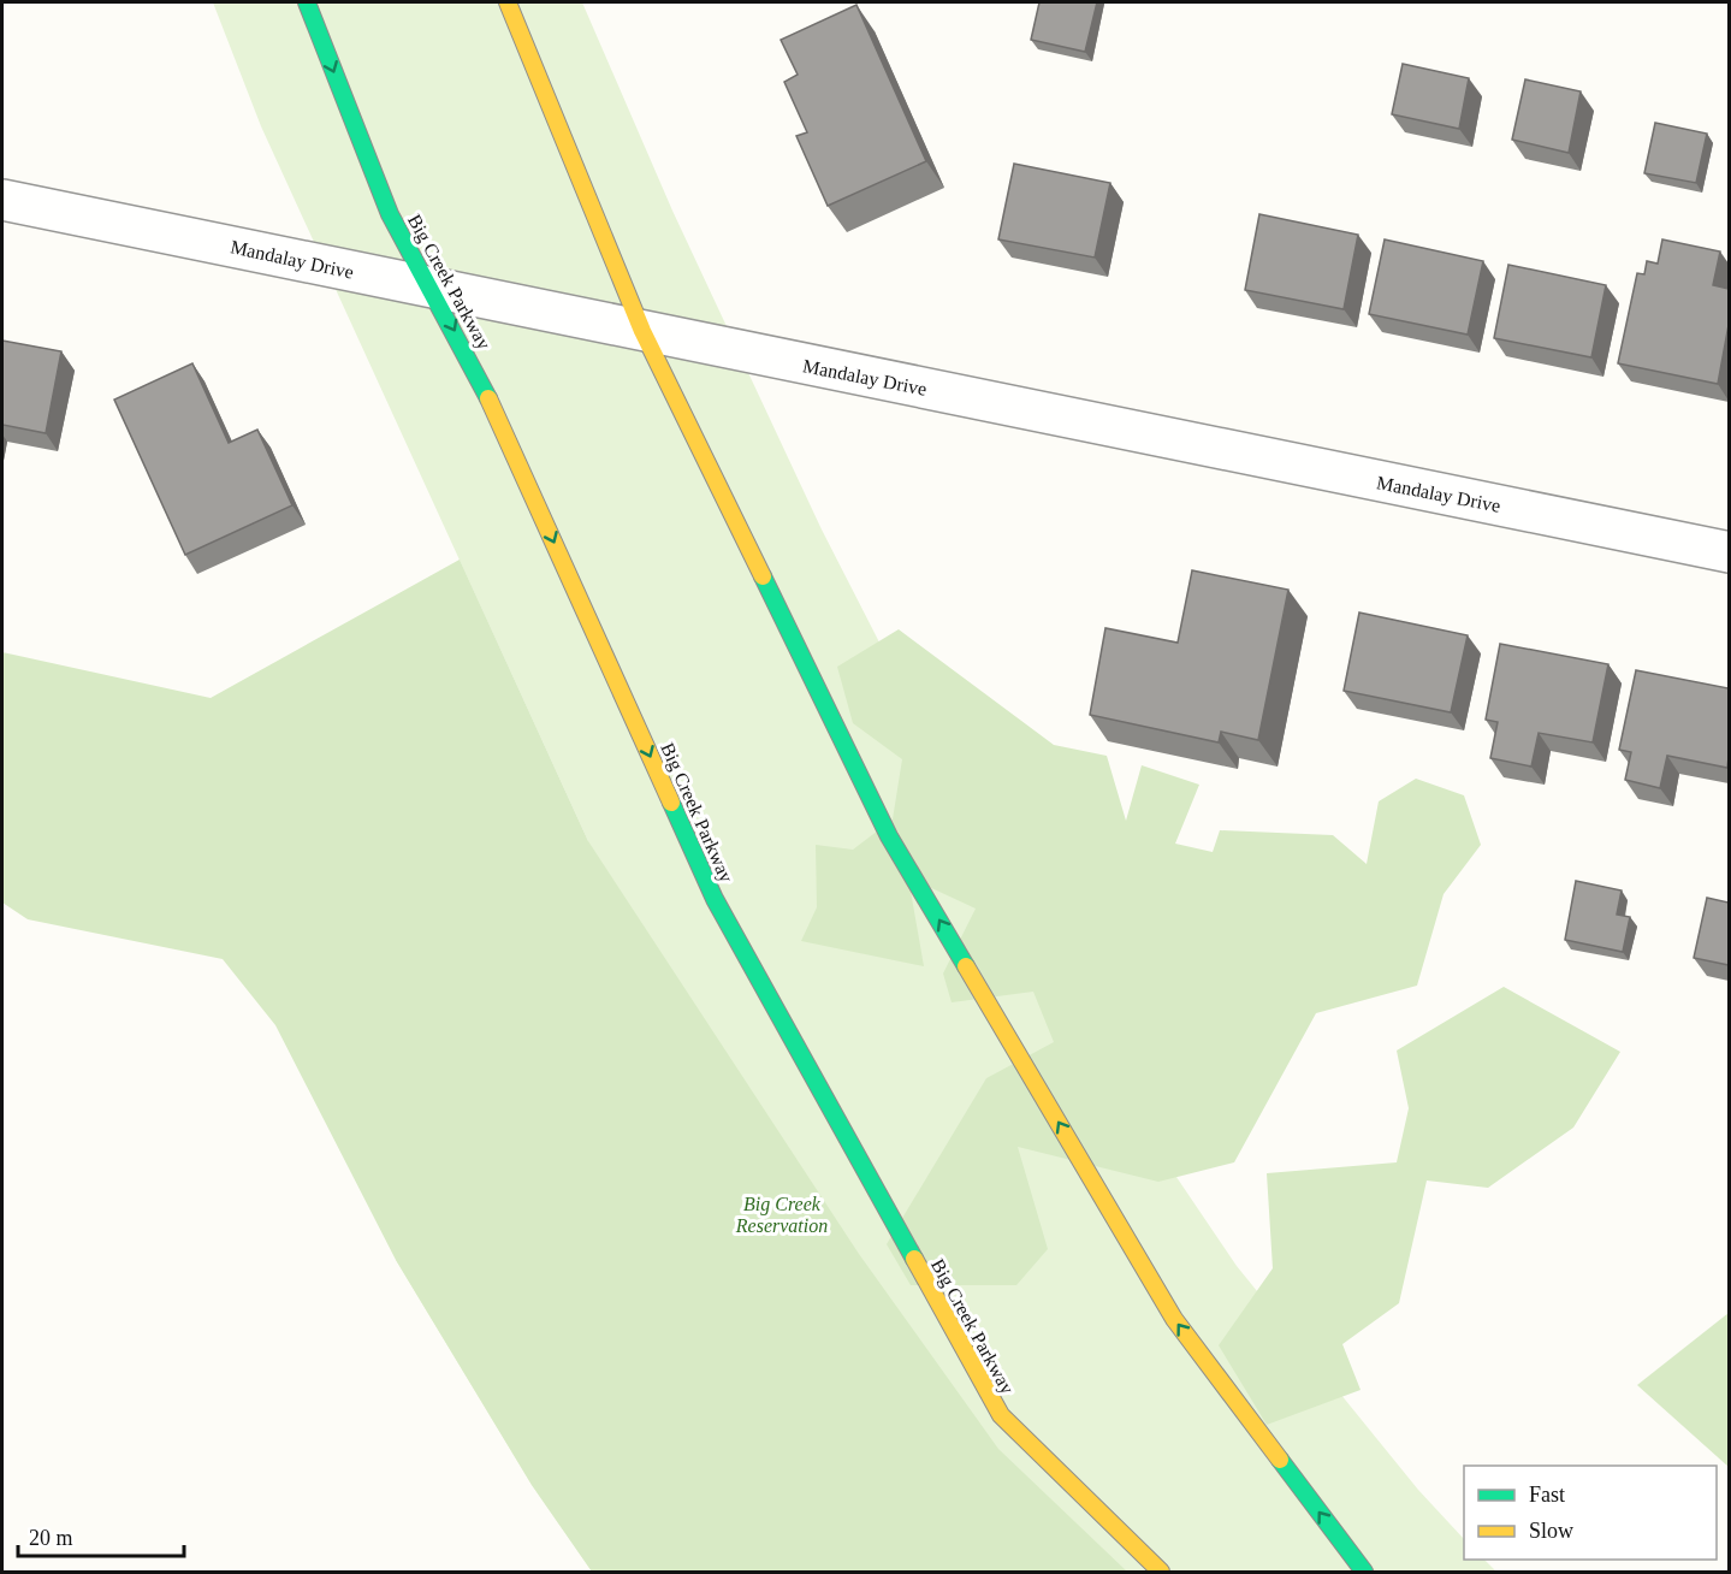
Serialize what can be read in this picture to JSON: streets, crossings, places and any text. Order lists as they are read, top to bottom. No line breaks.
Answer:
{"streets":{"street":["Mandalay Drive","Big Creek Parkway"]},"crossings":[["Mandalay Drive","Big Creek Parkway"]],"one_way":["Big Creek Parkway"],"parks":["Big Creek Reservation"],"legend":["Fast","Slow"],"scale_bar":"20 m"}
